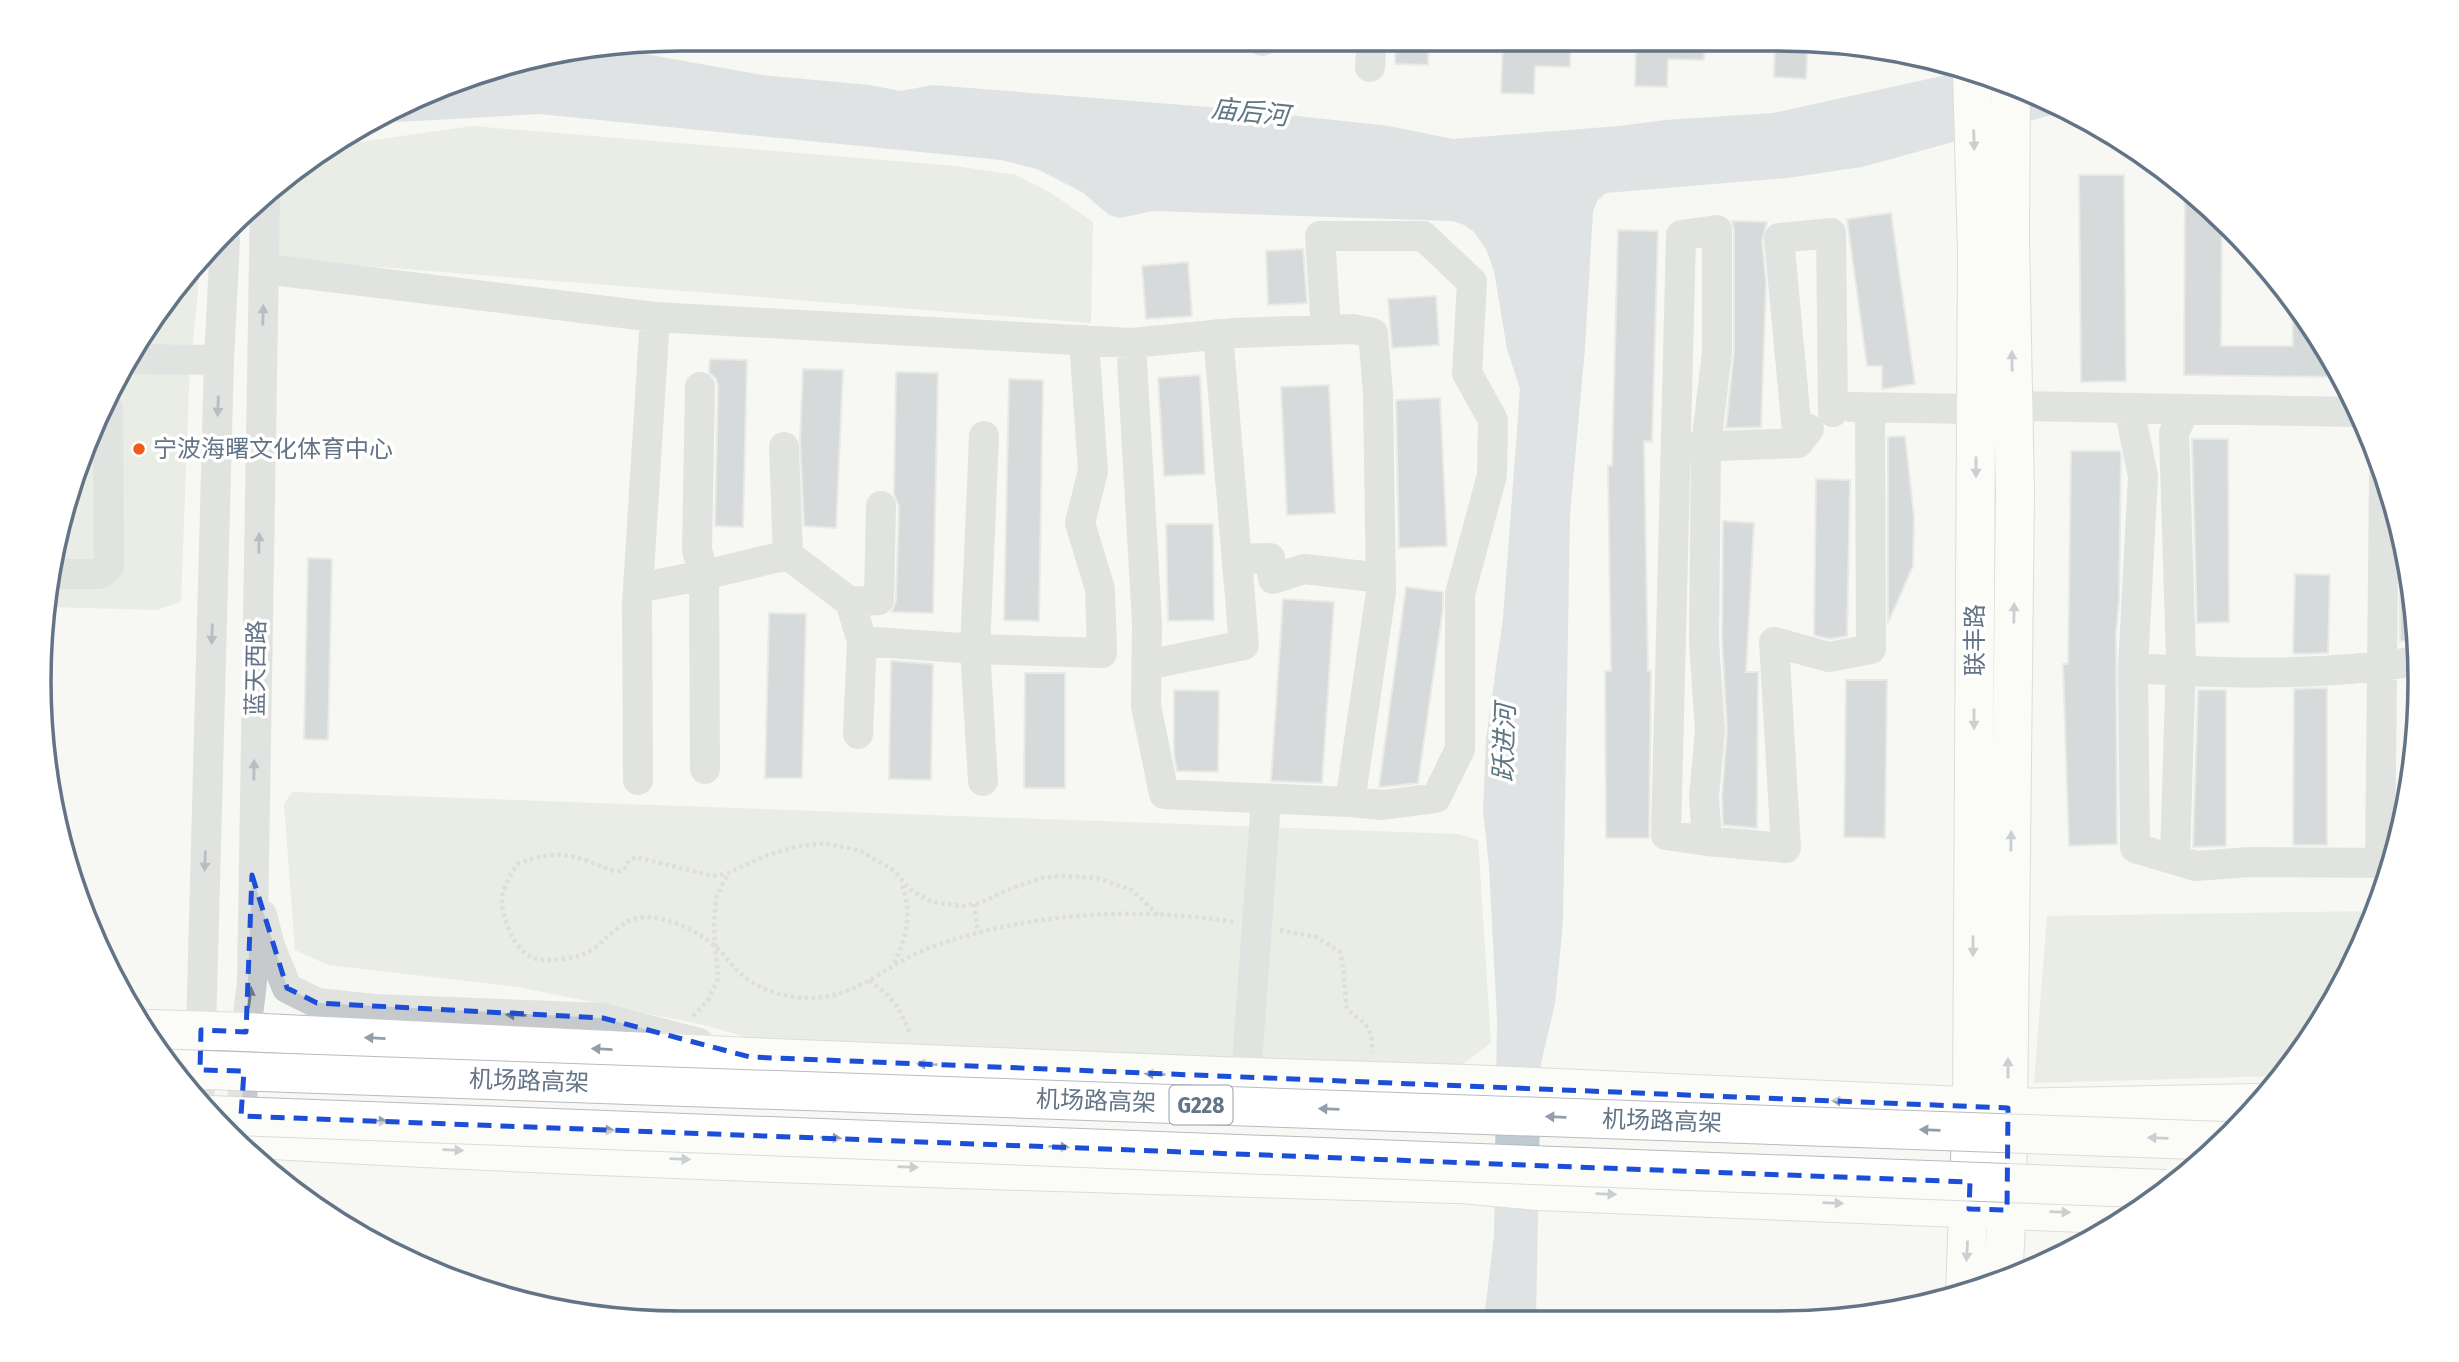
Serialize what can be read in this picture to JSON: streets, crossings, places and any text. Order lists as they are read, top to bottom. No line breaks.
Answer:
{"streets":{"main road":["联丰路","机场路高架","G228"],"street":["蓝天西路"]},"water":["庙后河","跃进河"],"places":["宁波海曙文化体育中心"]}
